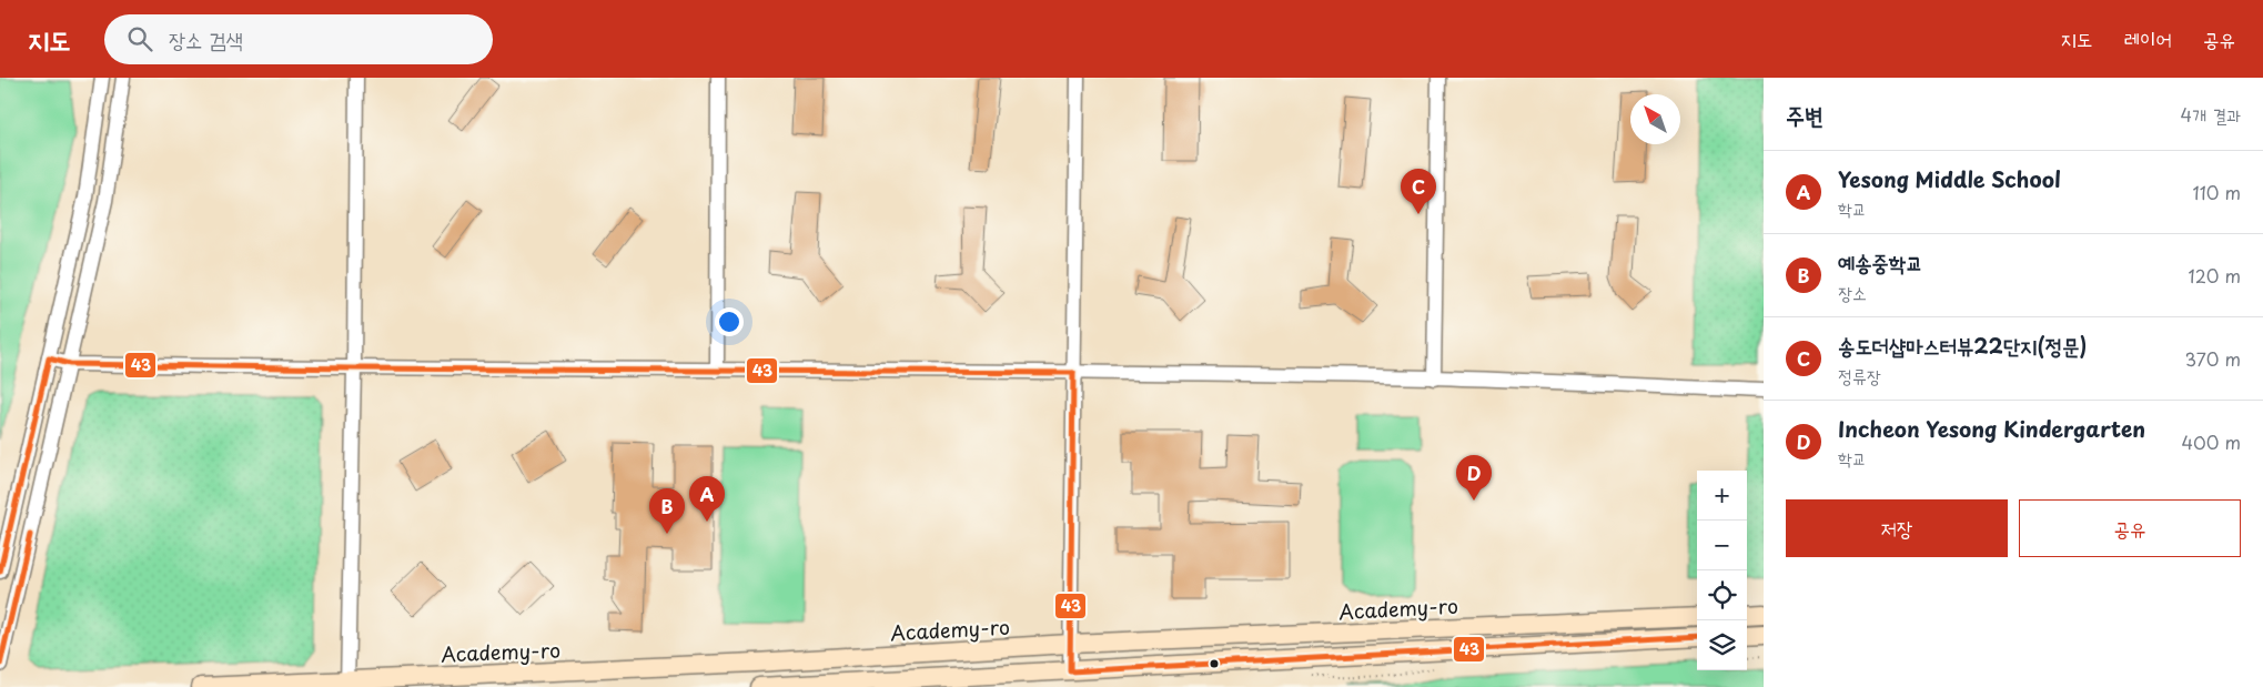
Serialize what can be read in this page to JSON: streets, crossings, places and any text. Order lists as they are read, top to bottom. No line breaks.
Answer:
{"streets":{"main road":["Academy-ro"]},"lines":["transit line 43"],"north":"top left","page":{"header":"지도","search":"장소 검색","nav":["지도","레이어","공유"],"heading":["주변","4개 결과"],"list":[{"mark":"A","name":"Yesong Middle School","note":"학교","value":"110 m"},{"mark":"B","name":"예송중학교","note":"장소","value":"120 m"},{"mark":"C","name":"송도더샵마스터뷰22단지(정문)","note":"정류장","value":"370 m"},{"mark":"D","name":"Incheon Yesong Kindergarten","note":"학교","value":"400 m"}],"pins":["C","D","A","B"],"map_buttons":["+","−"],"buttons":["저장","공유"]}}
